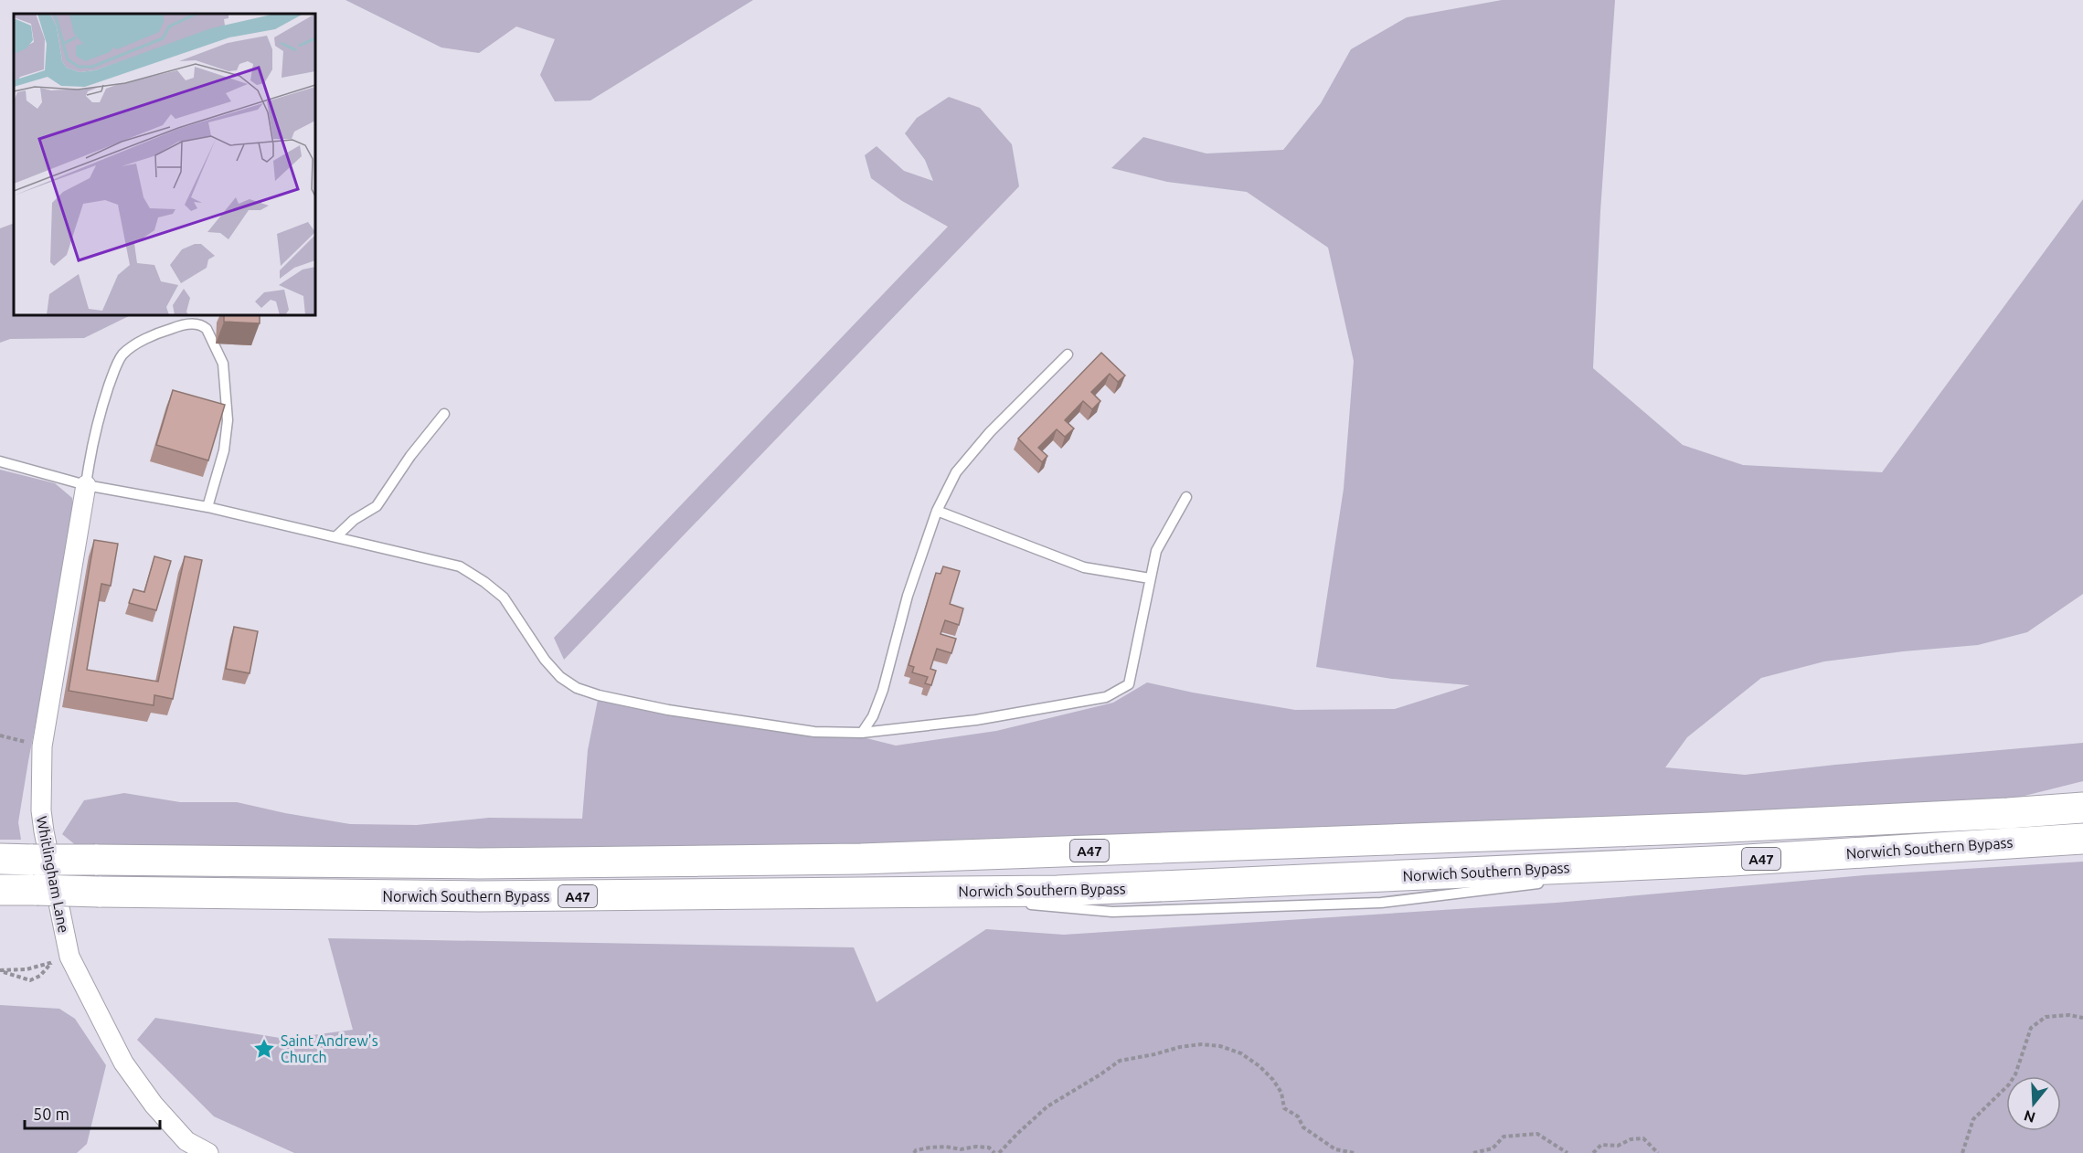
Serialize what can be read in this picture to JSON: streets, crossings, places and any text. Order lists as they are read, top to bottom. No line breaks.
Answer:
{"streets":{"highway":["Norwich Southern Bypass","A47"],"street":["Whitlingham Lane"]},"places":{"place":["Saint Andrew's Church"]},"scale_bar":"50 m","north":"bottom"}
